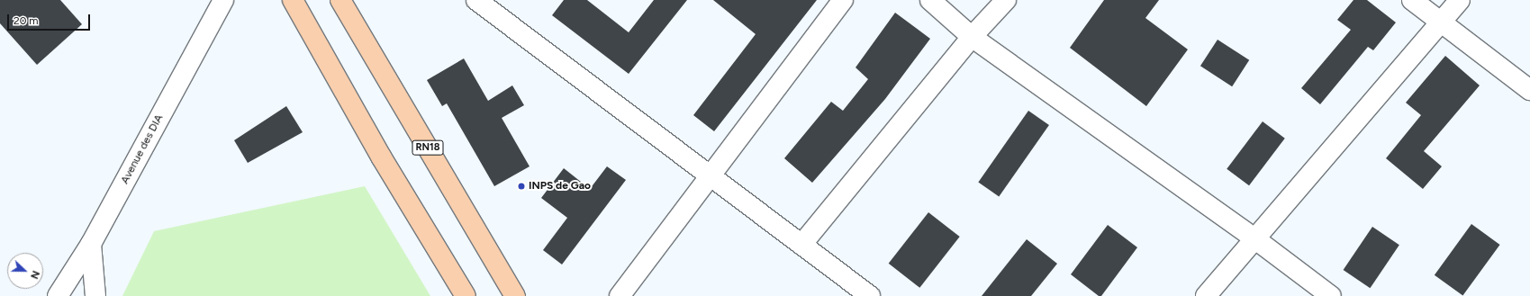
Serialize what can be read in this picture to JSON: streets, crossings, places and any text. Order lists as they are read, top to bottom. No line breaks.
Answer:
{"streets":{"main road":["RN18"],"street":["Avenue des DIA"]},"places":["INPS de Gao"],"scale_bar":"20 m","north":"right"}
